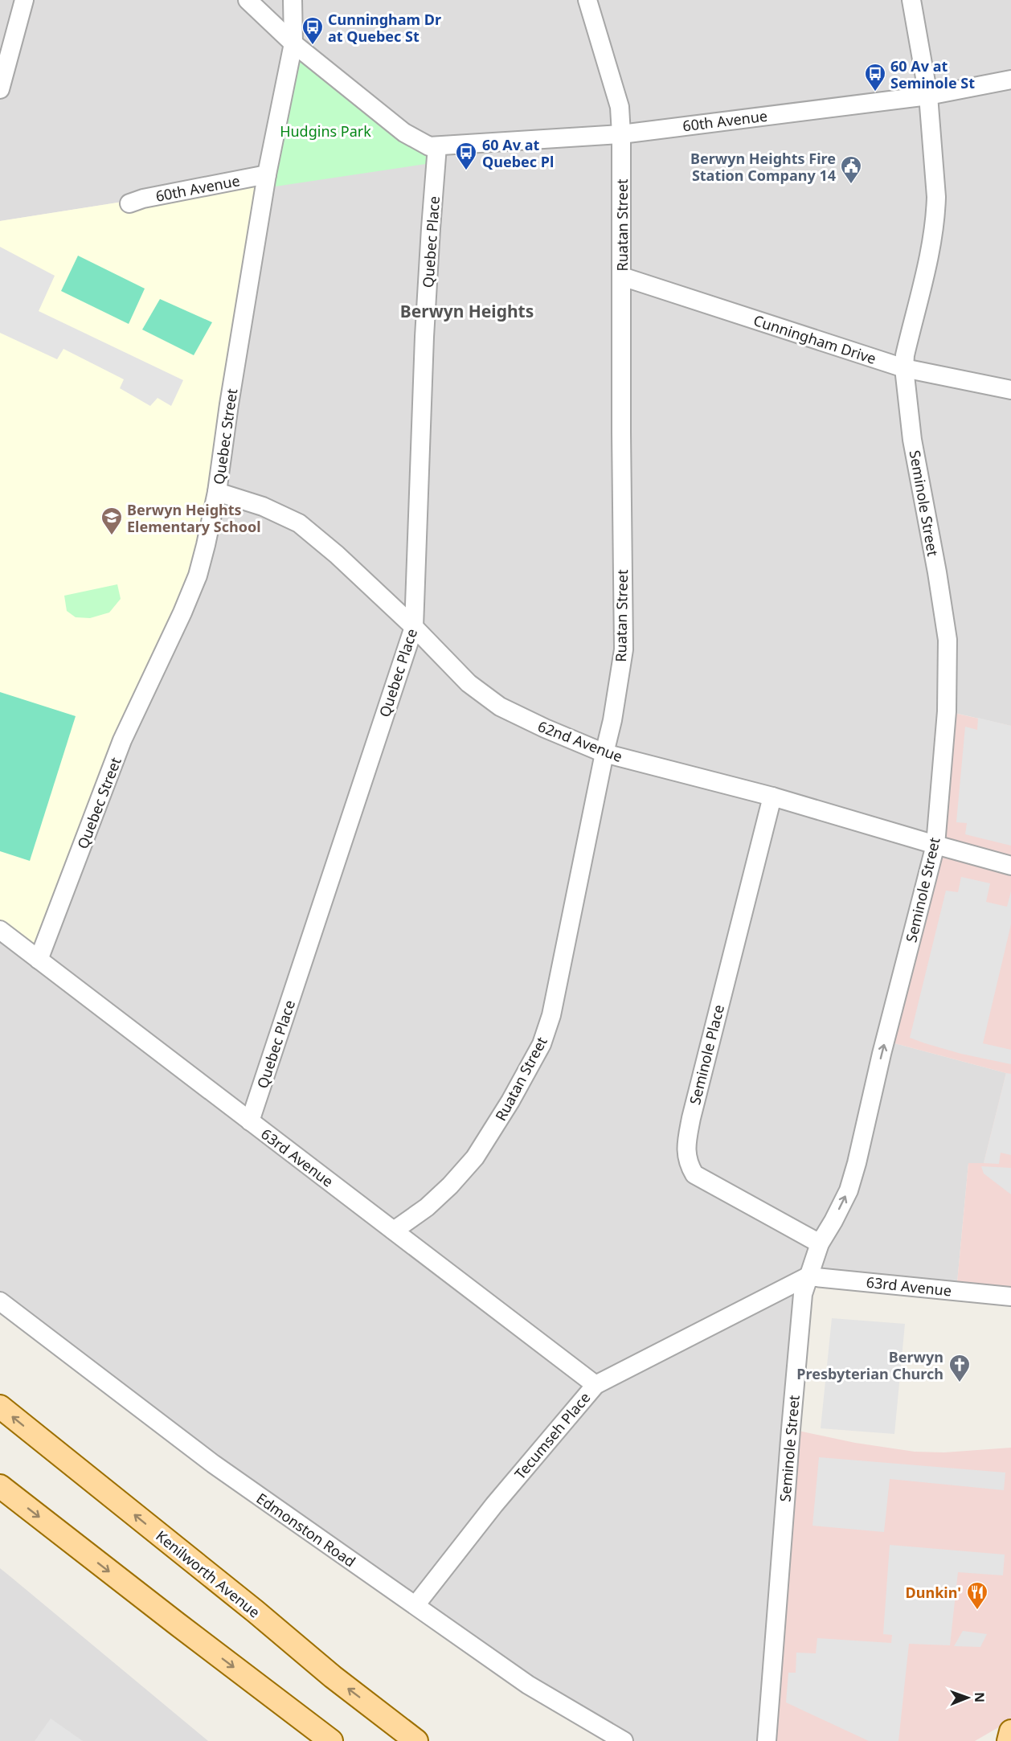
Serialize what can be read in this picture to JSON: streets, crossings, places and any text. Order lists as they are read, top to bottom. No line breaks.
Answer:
{"streets":{"main road":["Kenilworth Avenue"],"street":["60th Avenue","Ruatan Street","Quebec Place","Cunningham Drive","Quebec Street","Seminole Street","62nd Avenue","Seminole Place","63rd Avenue","Tecumseh Place","Edmonston Road"]},"crossings":[["60th Avenue","Ruatan Street"],["60th Avenue","Quebec Place"],["60th Avenue","Quebec Street"],["60th Avenue","Seminole Street"],["Ruatan Street","Cunningham Drive"],["Ruatan Street","62nd Avenue"],["Ruatan Street","63rd Avenue"],["Quebec Place","62nd Avenue"],["Quebec Place","63rd Avenue"],["Cunningham Drive","Seminole Street"],["Quebec Street","62nd Avenue"],["Quebec Street","63rd Avenue"],["Seminole Street","62nd Avenue"],["Seminole Street","Seminole Place"],["Seminole Street","63rd Avenue"],["Seminole Street","Tecumseh Place"],["62nd Avenue","Seminole Place"],["63rd Avenue","Tecumseh Place"],["Tecumseh Place","Edmonston Road"]],"districts":["Berwyn Heights"],"parks":["Hudgins Park"],"places":{"bus stop":["Cunningham Dr at Quebec St","60 Av at Seminole St","60 Av at Quebec Pl"],"public building":["Berwyn Heights Fire Station Company 14"],"school or university":["Berwyn Heights Elementary School"],"church":["Berwyn Presbyterian Church"],"restaurant":["Dunkin'"]},"north":"right"}
